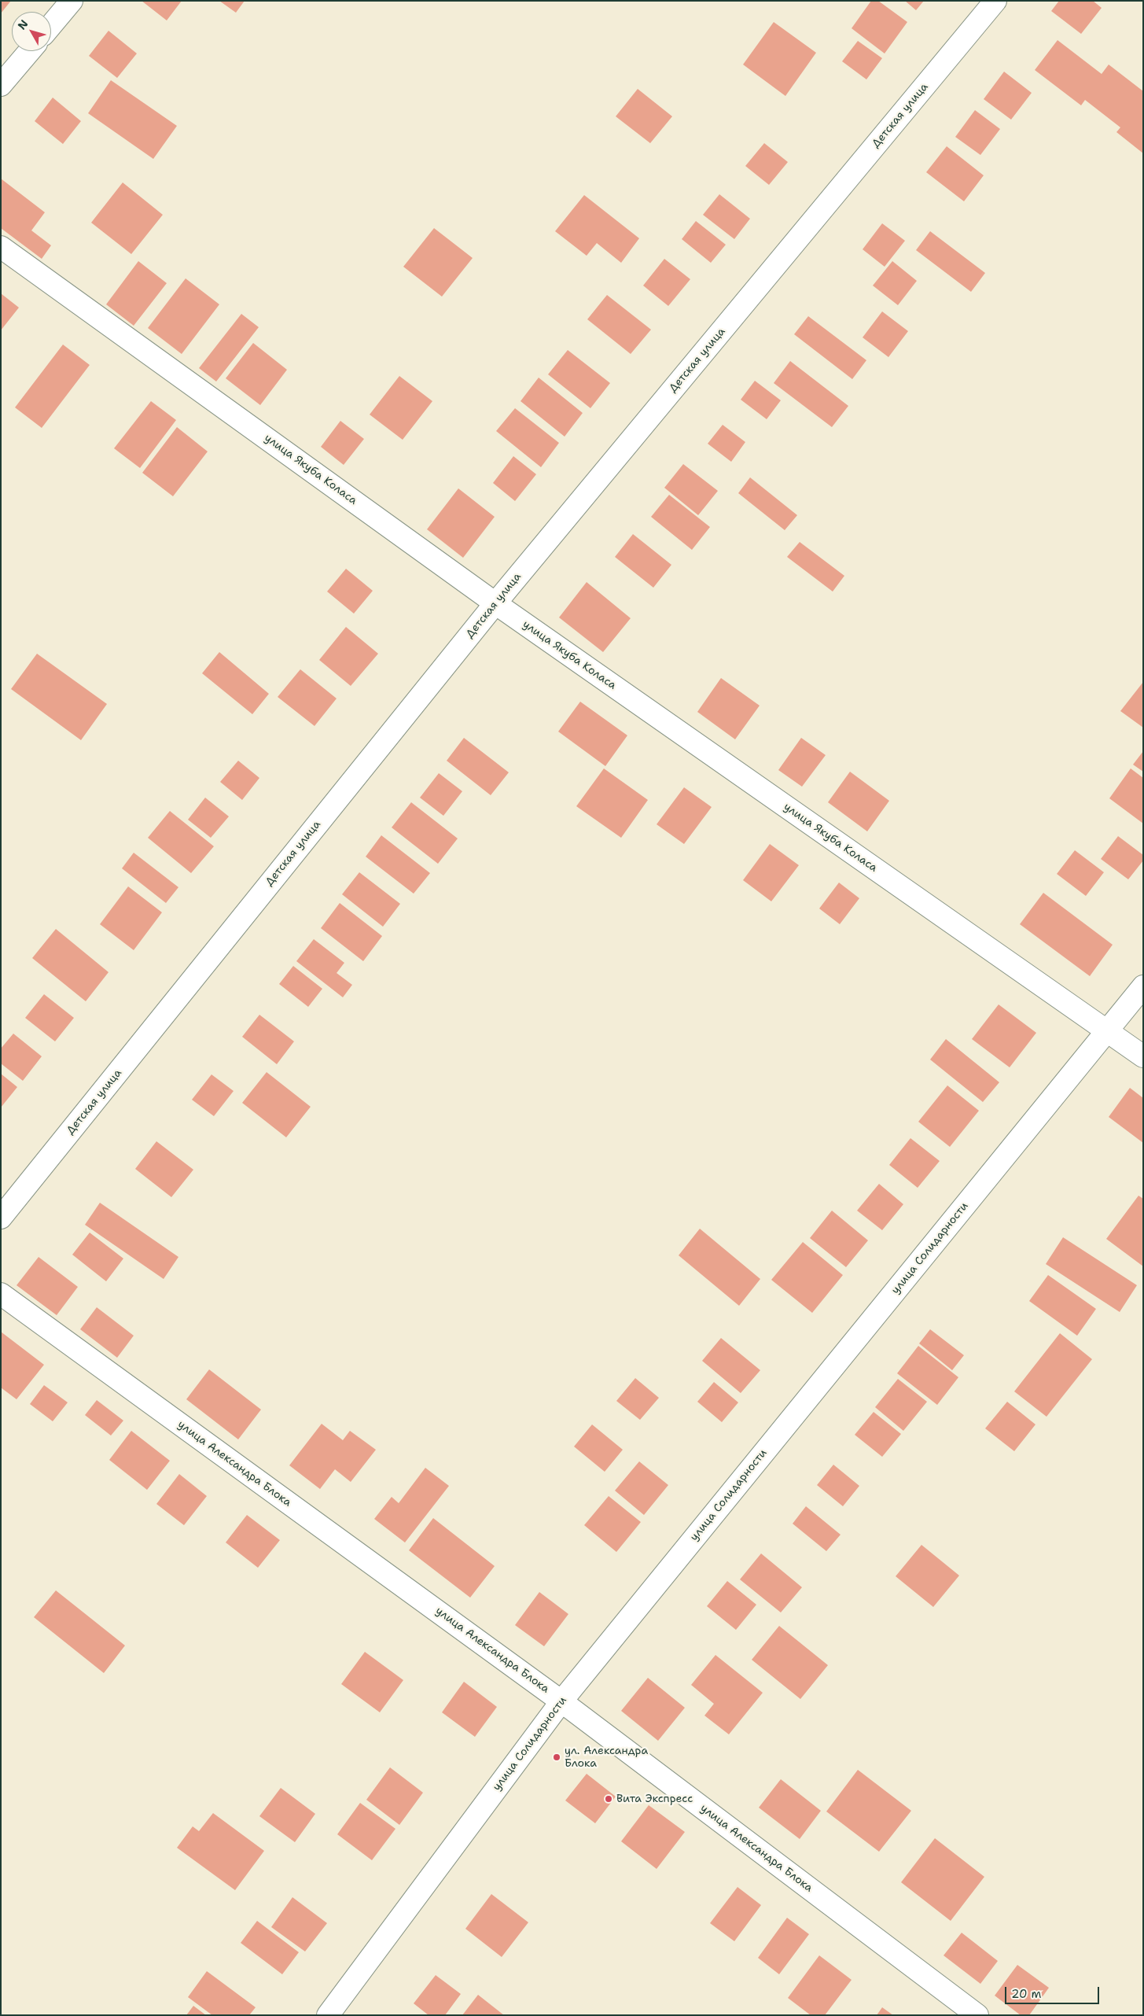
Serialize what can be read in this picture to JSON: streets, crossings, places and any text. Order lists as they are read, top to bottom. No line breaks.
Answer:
{"streets":{"street":["Детская улица","улица Якуба Коласа","улица Солидарности","улица Александра Блока"]},"crossings":[["Детская улица","улица Якуба Коласа"],["улица Якуба Коласа","улица Солидарности"],["улица Солидарности","улица Александра Блока"]],"places":["ул. Александра Блока","Вита Экспресс"],"scale_bar":"20 m","north":"top left"}
